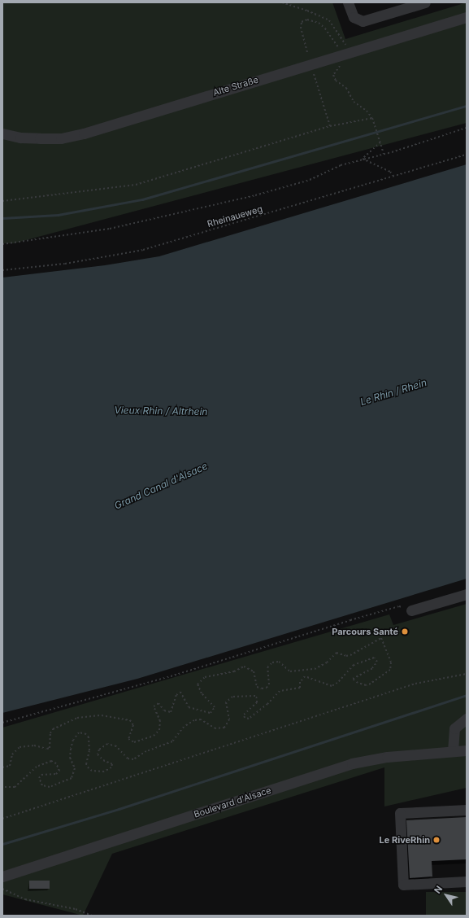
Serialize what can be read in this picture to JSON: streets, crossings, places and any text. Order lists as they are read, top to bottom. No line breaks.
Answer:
{"streets":{"street":["Alte Straße","Boulevard d'Alsace"],"path":["Rheinaueweg"]},"water":["Le Rhin / Rhein","Vieux Rhin / Altrhein","Grand Canal d'Alsace"],"places":["Parcours Santé","Le RiveRhin"],"north":"top left"}
